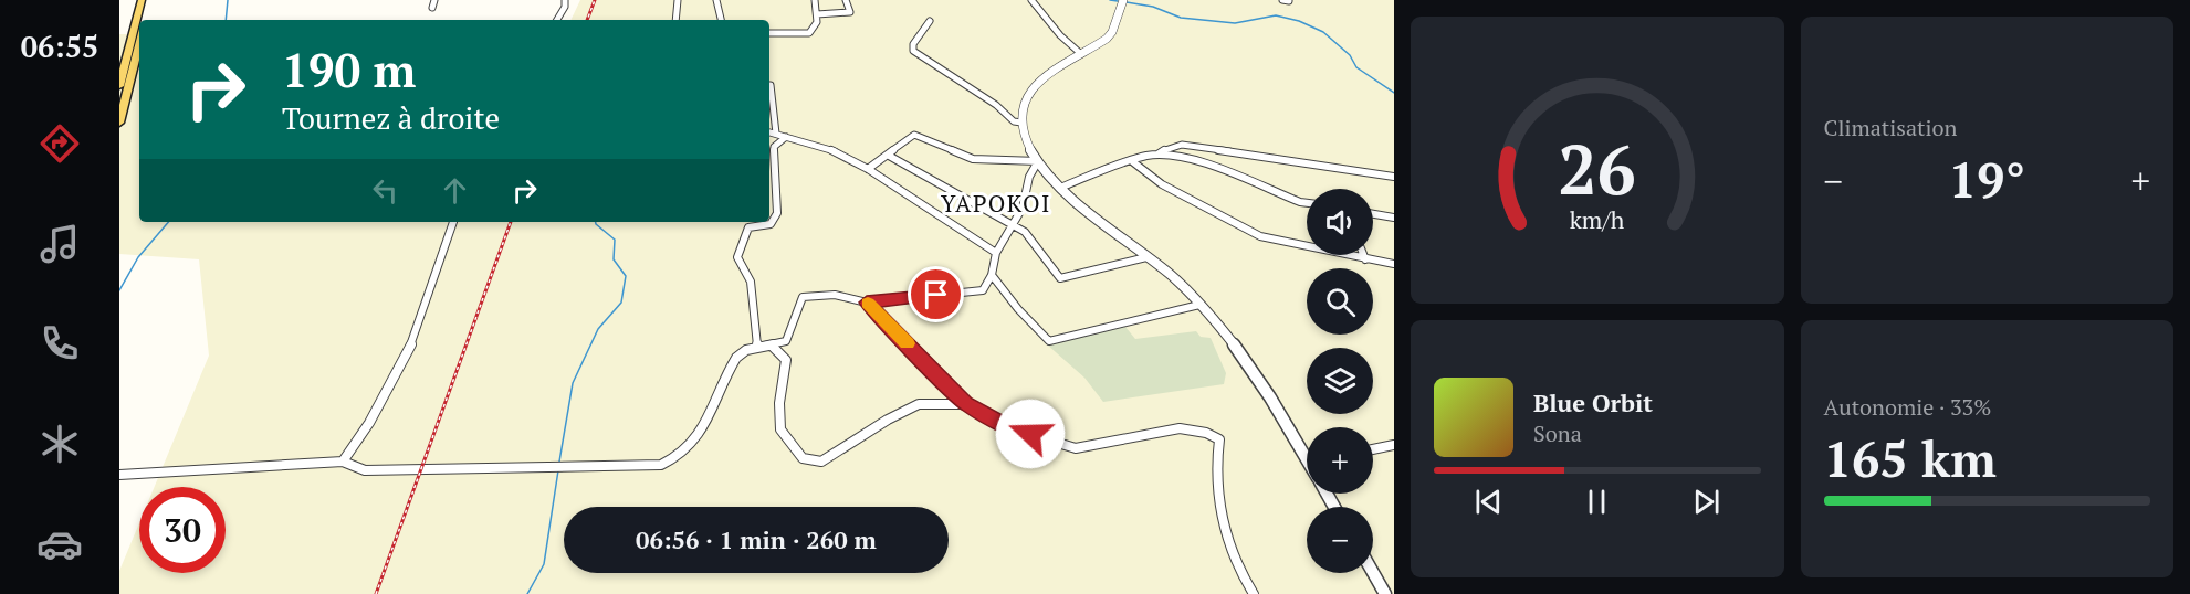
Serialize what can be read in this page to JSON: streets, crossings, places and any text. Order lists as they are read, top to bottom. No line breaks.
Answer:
{"districts":["YAPOKOI"],"page":{"tabs":"06:55","tile":["Climatisation",["Autonomie · 33%","165 km"]],"turn":["190 m","Tournez à droite"],"heat":["−","19°","+"],"map_buttons":["+","−"],"song":["Blue Orbit","Sona"],"limit":"30","trip":"06:56 · 1 min · 260 m","gauge":["26","km/h"]}}
